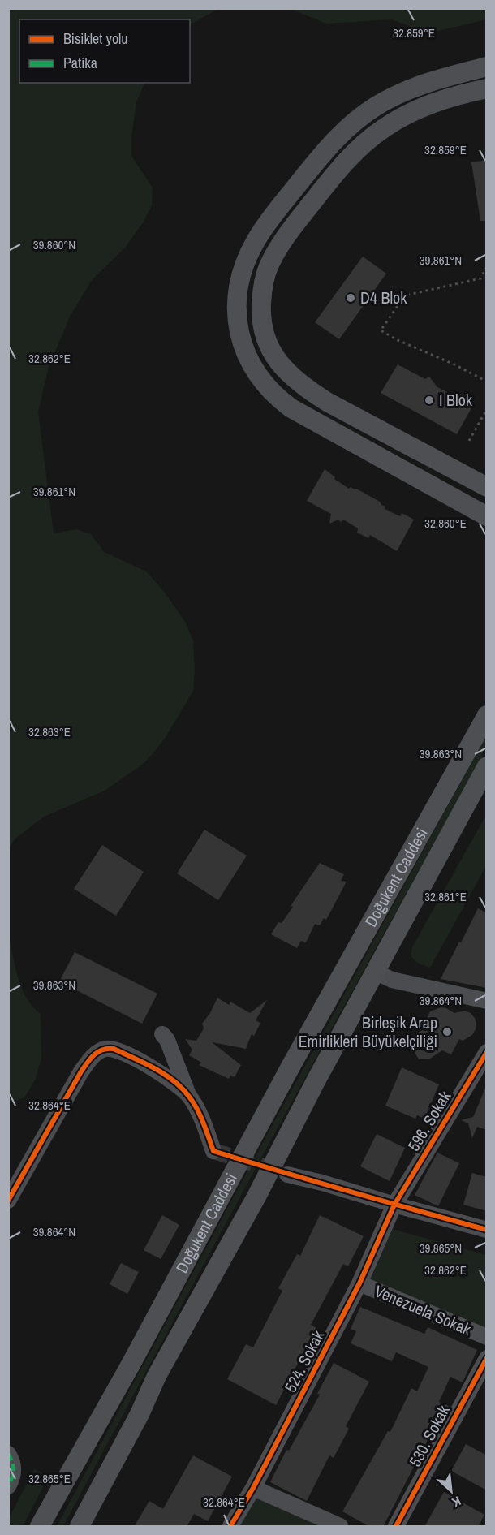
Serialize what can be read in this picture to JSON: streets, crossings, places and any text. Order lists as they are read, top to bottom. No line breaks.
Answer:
{"streets":{"main road":["Doğukent Caddesi"],"street":["596. Sokak","Venezuela Sokak","524. Sokak","530. Sokak"]},"crossings":[["596. Sokak","524. Sokak"],["Venezuela Sokak","524. Sokak"]],"places":["D4 Blok","I Blok","Birleşik Arap Emirlikleri Büyükelçiliği"],"legend":["Bisiklet yolu","Patika"],"north":"bottom right","coordinates":["32.859°E","39.860°N","39.861°N","32.862°E","32.860°E","32.863°E","39.863°N","32.861°E","39.864°N","32.864°E","39.865°N","32.865°E"]}
